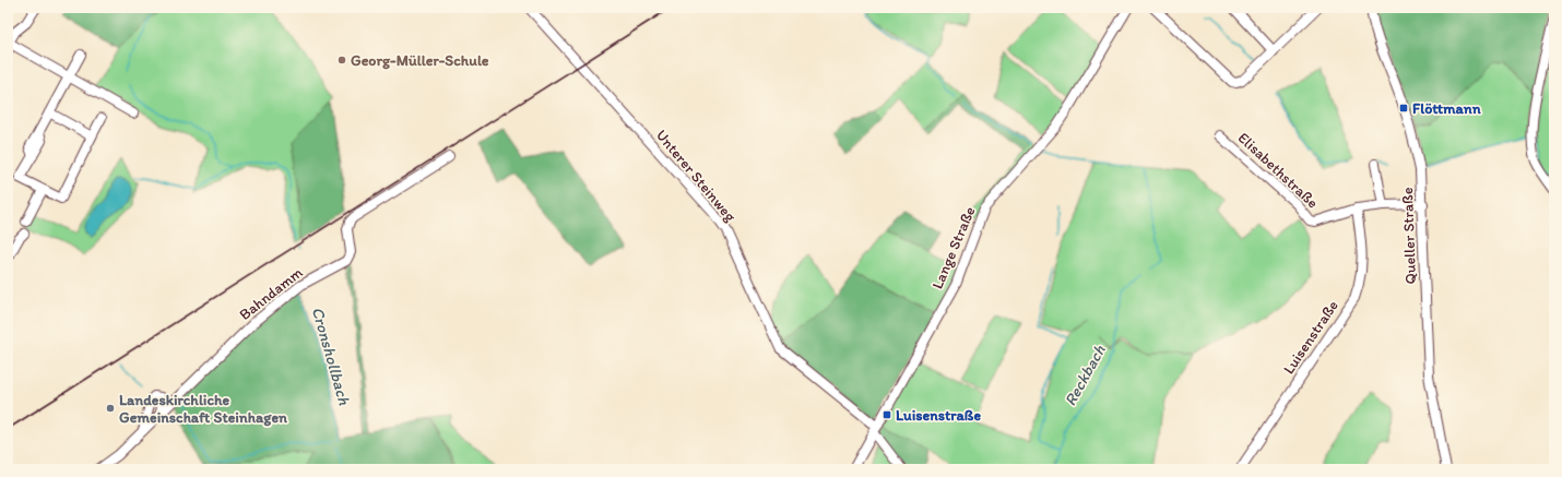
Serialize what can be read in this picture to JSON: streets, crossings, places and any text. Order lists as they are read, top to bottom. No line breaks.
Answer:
{"streets":{"street":["Elisabethstraße","Unterer Steinweg","Queller Straße","Lange Straße","Bahndamm","Luisenstraße"]},"crossings":[["Elisabethstraße","Queller Straße"],["Elisabethstraße","Luisenstraße"],["Unterer Steinweg","Lange Straße"]],"water":["Cronshollbach","Reckbach"],"places":{"other":["Georg-Müller-Schule","Landeskirchliche Gemeinschaft Steinhagen"],"transit":["Flöttmann","Luisenstraße"]}}
